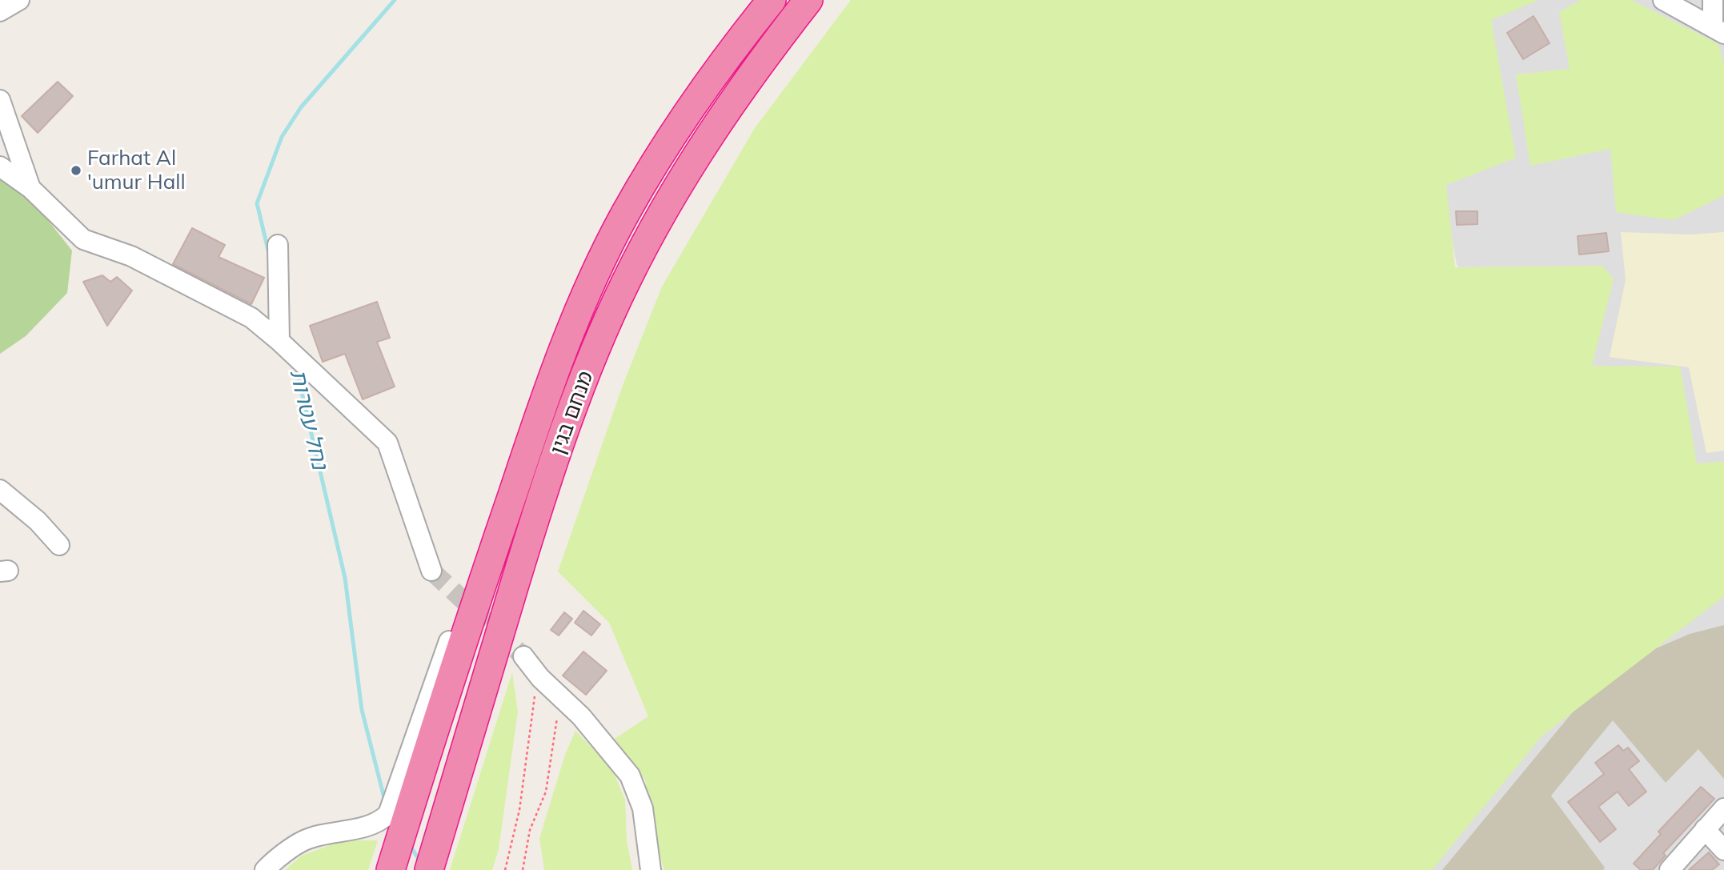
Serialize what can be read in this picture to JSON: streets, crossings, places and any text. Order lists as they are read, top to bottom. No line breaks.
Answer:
{"streets":{"highway":["מנחם בגין"]},"water":["נחל עטרות"],"places":["Farhat Al 'umur Hall"]}
